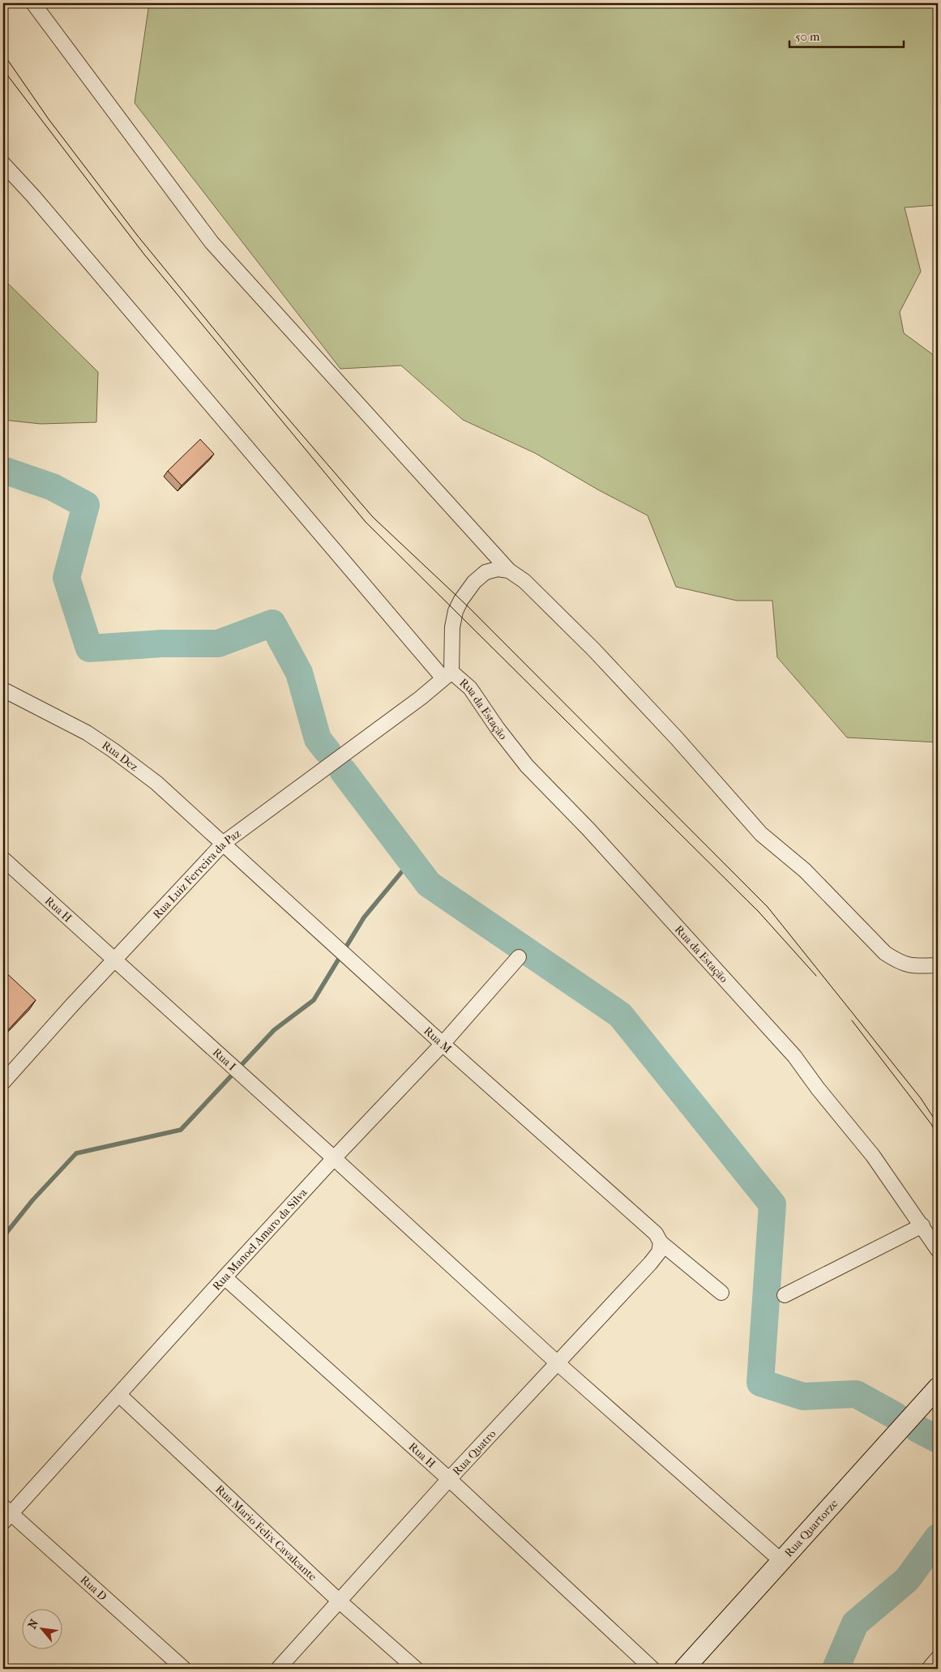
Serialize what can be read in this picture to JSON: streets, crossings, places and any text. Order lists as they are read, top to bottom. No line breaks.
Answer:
{"streets":{"street":["Rua da Estação","Rua Dez","Rua Luiz Ferreira da Paz","Rua H","Rua M","Rua I","Rua Manoel Amaro da Silva","Rua Quatro","Rua Quartorze","Rua Mario Felix Cavalcante","Rua D"]},"crossings":[["Rua da Estação","Rua Luiz Ferreira da Paz"],["Rua Dez","Rua Luiz Ferreira da Paz"],["Rua Dez","Rua M"],["Rua Luiz Ferreira da Paz","Rua H"],["Rua Luiz Ferreira da Paz","Rua M"],["Rua Luiz Ferreira da Paz","Rua I"],["Rua H","Rua I"],["Rua H","Rua Manoel Amaro da Silva"],["Rua H","Rua Quatro"],["Rua M","Rua Manoel Amaro da Silva"],["Rua M","Rua Quatro"],["Rua I","Rua Manoel Amaro da Silva"],["Rua I","Rua Quatro"],["Rua I","Rua Quartorze"],["Rua Manoel Amaro da Silva","Rua Mario Felix Cavalcante"],["Rua Manoel Amaro da Silva","Rua D"],["Rua Quatro","Rua Mario Felix Cavalcante"]],"scale_bar":"50 m","north":"top left"}
